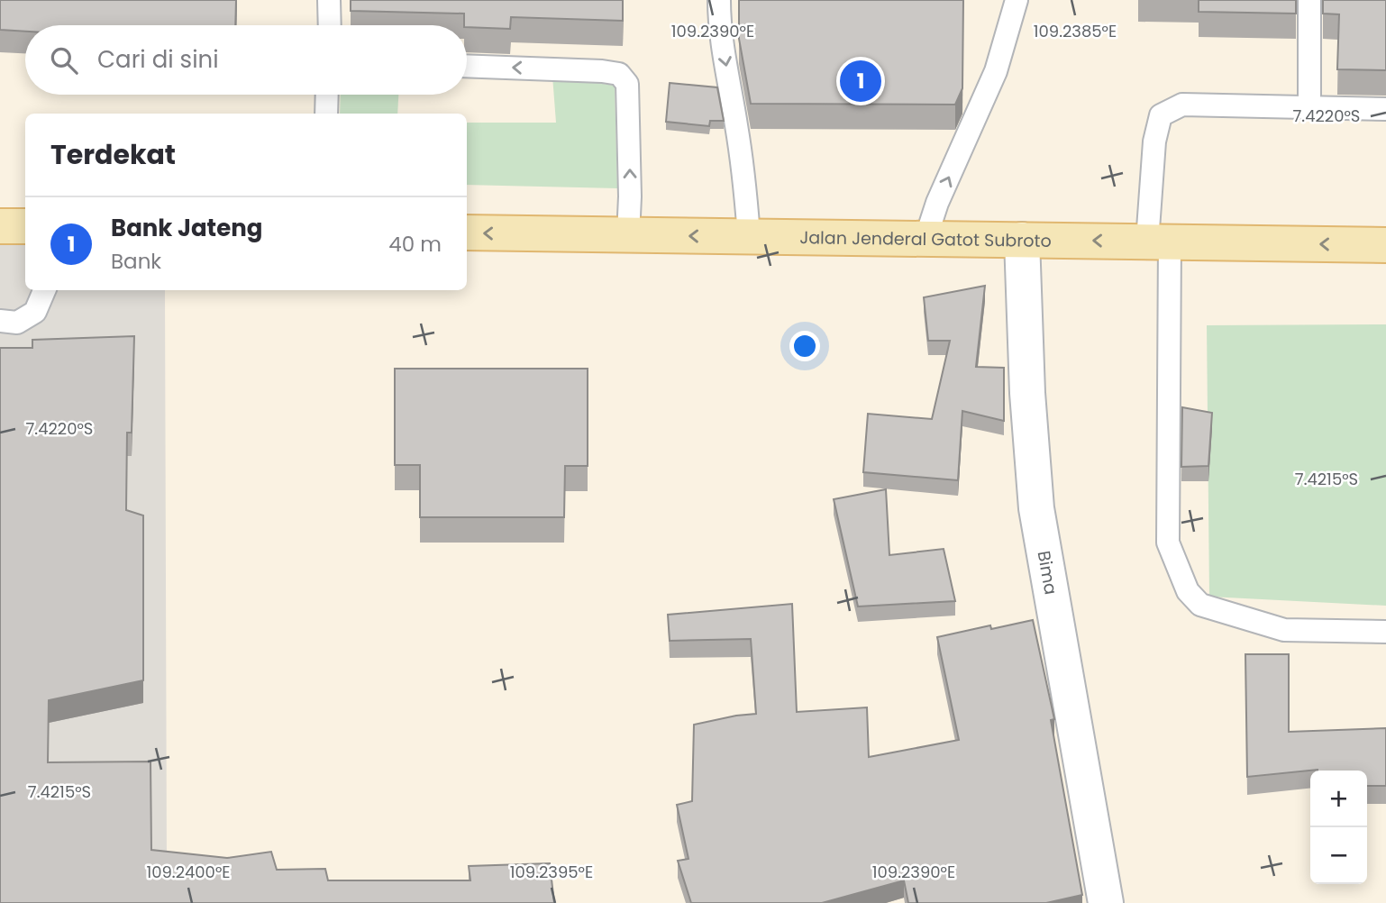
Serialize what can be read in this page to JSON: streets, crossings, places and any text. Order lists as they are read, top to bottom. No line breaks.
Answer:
{"streets":{"main road":["Jalan Jenderal Gatot Subroto"],"street":["Bima"]},"crossings":[["Jalan Jenderal Gatot Subroto","Bima"]],"one_way":["Jalan Jenderal Gatot Subroto"],"page":{"search":"Cari di sini","pins":"1","heading":"Terdekat","list":[{"mark":"1","name":"Bank Jateng","note":"Bank","value":"40 m"}],"map_buttons":["+","−"]},"coordinates":["109.2390°E","109.2385°E","7.4220°S","7.4215°S","109.2400°E","109.2395°E"]}
